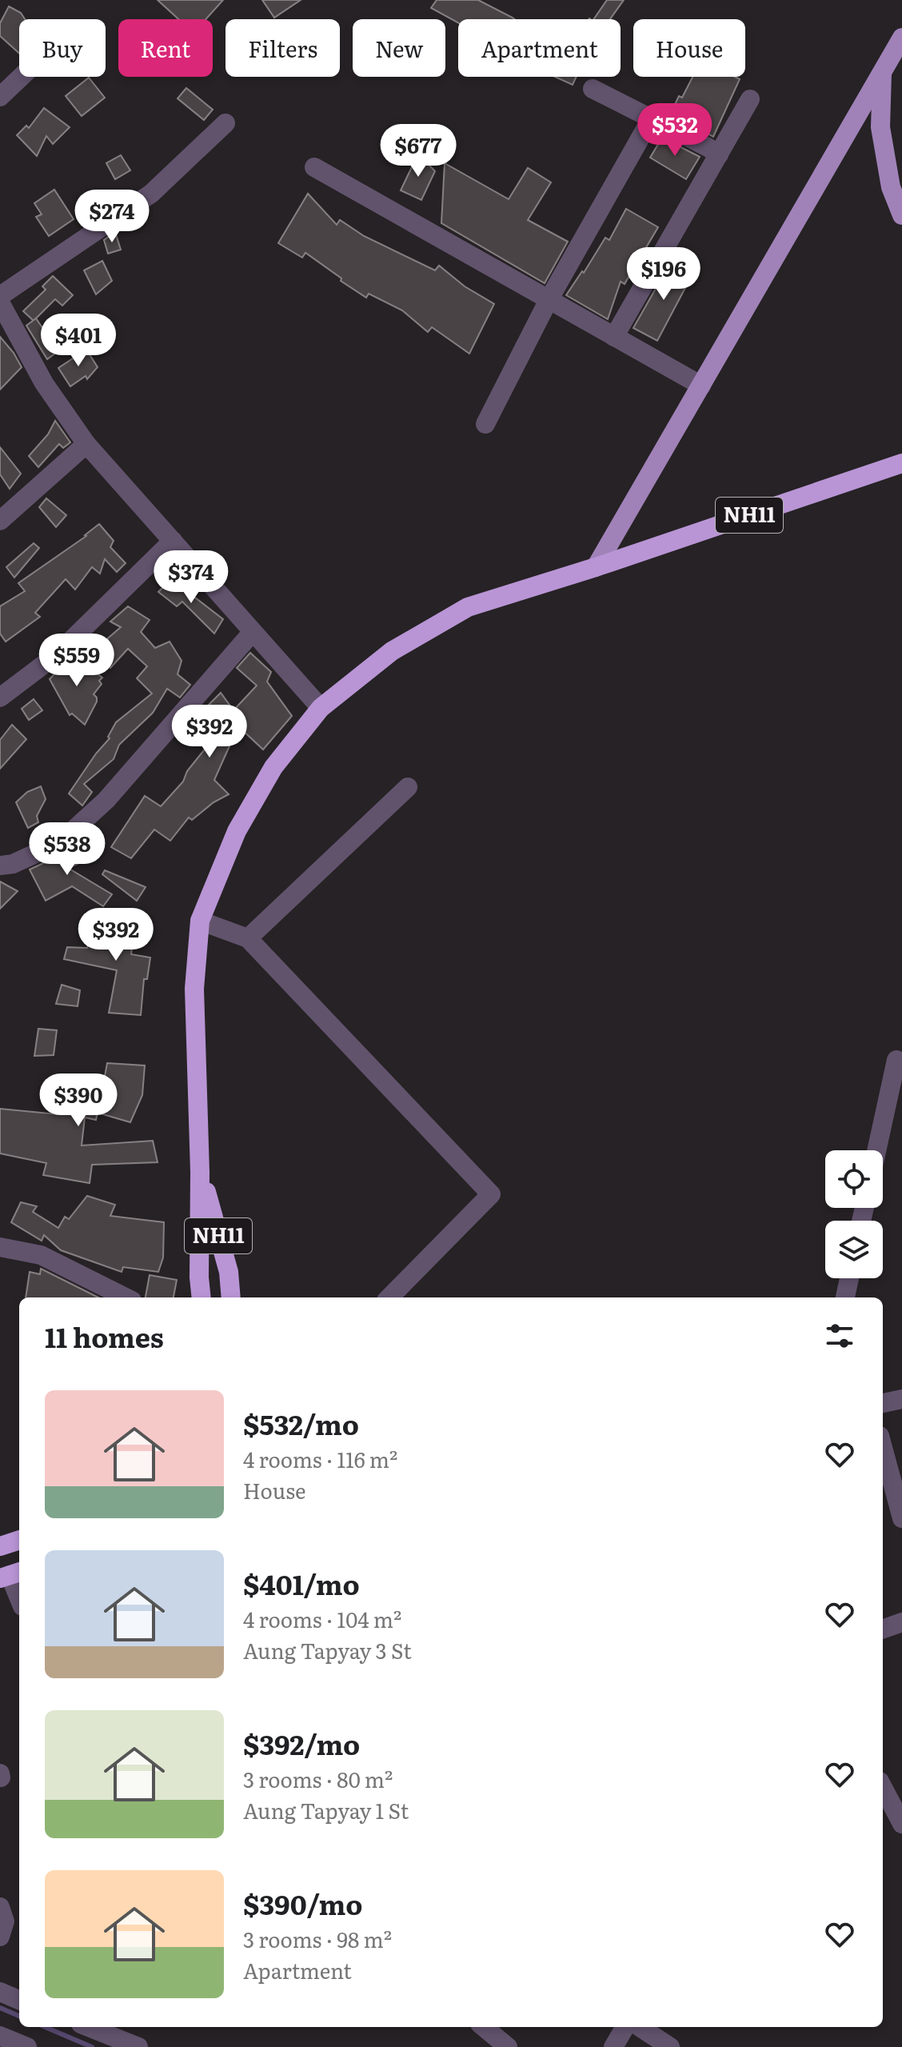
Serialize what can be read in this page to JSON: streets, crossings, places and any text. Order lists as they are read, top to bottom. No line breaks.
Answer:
{"streets":{"highway":["NH11"]},"page":{"chip":["Buy","Rent","Filters","New","Apartment","House"],"price":["$532","$677","$274","$196","$401","$374","$559","$392","$538","$392","$390"],"heading":"11 homes","list":[{"name":"$532/mo","note":"4 rooms · 116 m² · House"},{"name":"$401/mo","note":"4 rooms · 104 m² · Aung Tapyay 3 St"},{"name":"$392/mo","note":"3 rooms · 80 m² · Aung Tapyay 1 St"},{"name":"$390/mo","note":"3 rooms · 98 m² · Apartment"}]}}
